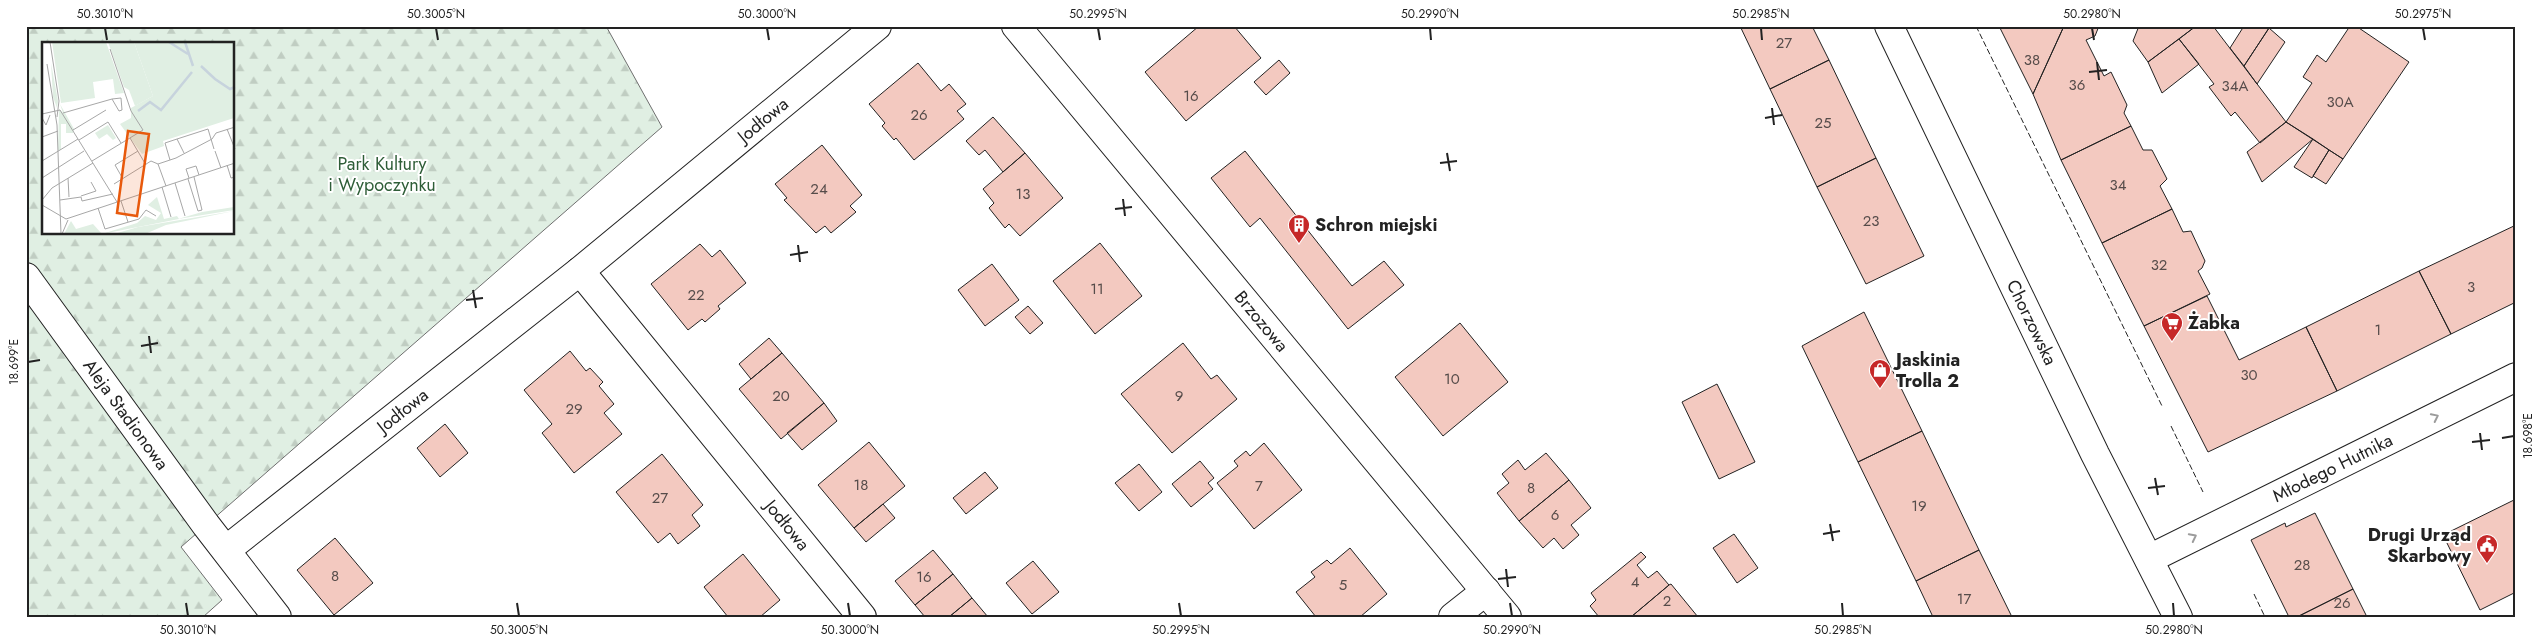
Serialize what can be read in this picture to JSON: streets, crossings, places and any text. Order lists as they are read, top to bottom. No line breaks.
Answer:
{"streets":{"street":["Jodłowa","Brzozowa","Chorzowska","Aleja Stadionowa","Młodego Hutnika"]},"crossings":[["Jodłowa","Aleja Stadionowa"],["Chorzowska","Młodego Hutnika"]],"one_way":["Młodego Hutnika"],"parks":["Park Kultury i Wypoczynku"],"places":{"building":["Schron miejski"],"supermarket":["Żabka"],"shop":["Jaskinia Trolla 2"],"public building":["Drugi Urząd Skarbowy"]},"house_numbers":["27","38","36","34A","16","30A","26","25","34","24","13","23","32","3","11","22","1","30","10","20","9","29","18","7","8","27","19","6","28","8","16","4","5","17","2","26"],"coordinates":["50.3010°N","50.3005°N","50.3000°N","50.2995°N","50.2990°N","50.2985°N","50.2980°N","50.2975°N","18.699°E","18.698°E"]}
